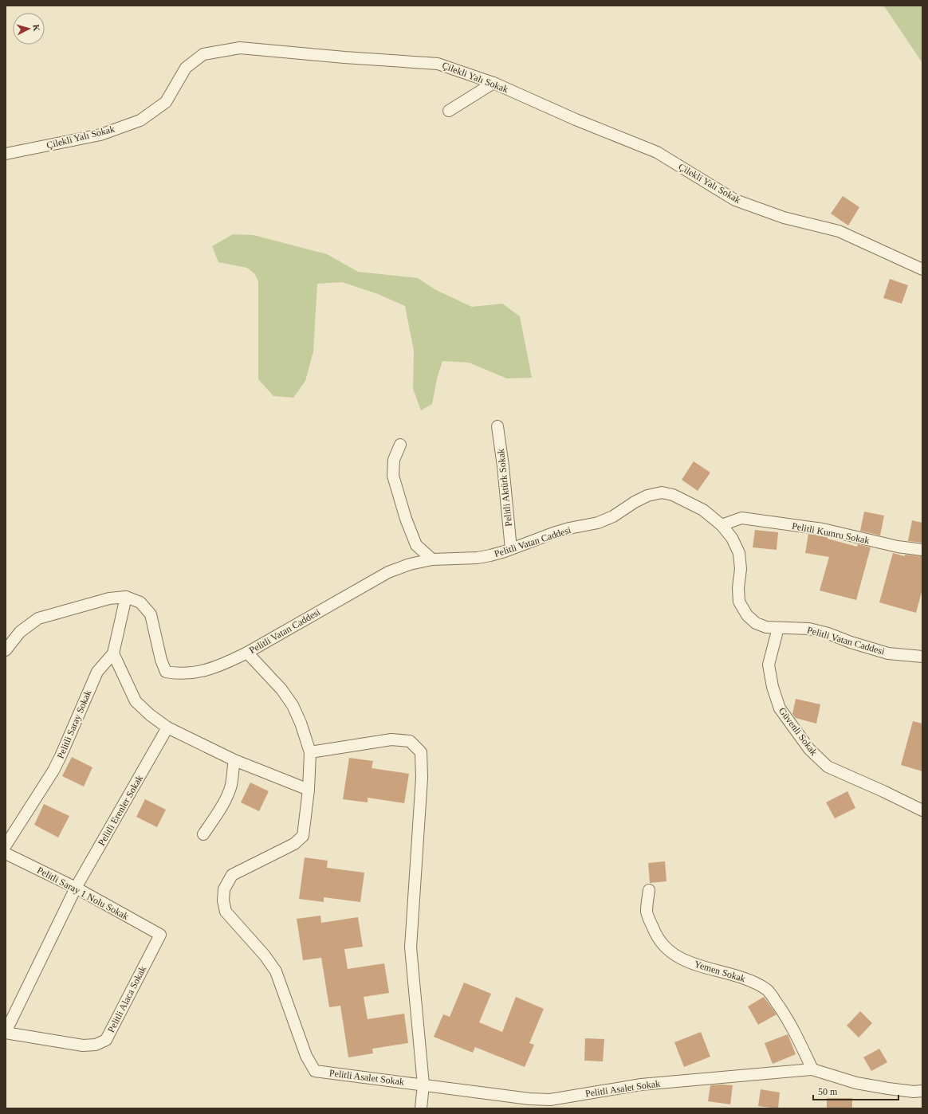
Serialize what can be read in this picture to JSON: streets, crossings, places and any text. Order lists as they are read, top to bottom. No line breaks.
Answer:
{"streets":{"street":["Çilekli Yalı Sokak","Pelitli Aktürk Sokak","Pelitli Kumru Sokak","Pelitli Vatan Caddesi","Pelitli Saray Sokak","Güvenli Sokak","Pelitli Erenler Sokak","Pelitli Saray 1 Nolu Sokak","Yemen Sokak","Pelitli Alaca Sokak","Pelitli Asalet Sokak"]},"crossings":[["Pelitli Aktürk Sokak","Pelitli Vatan Caddesi"],["Pelitli Kumru Sokak","Pelitli Vatan Caddesi"],["Pelitli Vatan Caddesi","Pelitli Saray Sokak"],["Pelitli Vatan Caddesi","Güvenli Sokak"],["Pelitli Vatan Caddesi","Pelitli Asalet Sokak"],["Pelitli Erenler Sokak","Pelitli Saray 1 Nolu Sokak"],["Pelitli Erenler Sokak","Pelitli Alaca Sokak"],["Pelitli Saray 1 Nolu Sokak","Pelitli Alaca Sokak"],["Yemen Sokak","Pelitli Asalet Sokak"]],"scale_bar":"50 m","north":"right"}
